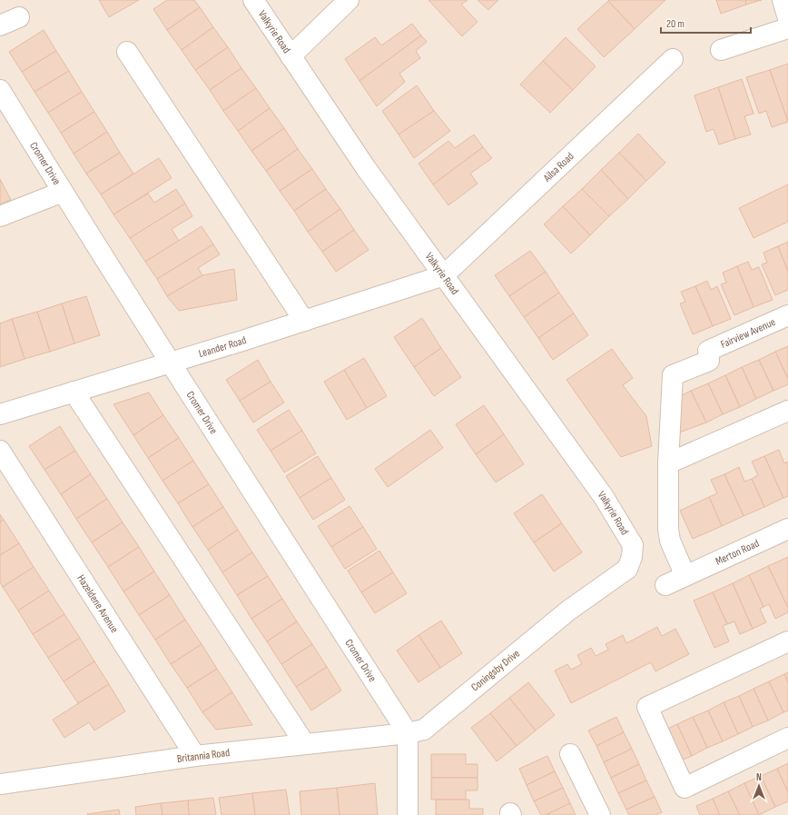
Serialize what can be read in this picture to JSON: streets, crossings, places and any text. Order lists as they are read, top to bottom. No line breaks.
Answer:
{"streets":{"street":["Valkyrie Road","Cromer Drive","Ailsa Road","Fairview Avenue","Leander Road","Merton Road","Hazeldene Avenue","Coningsby Drive","Britannia Road"]},"crossings":[["Valkyrie Road","Ailsa Road"],["Valkyrie Road","Leander Road"],["Valkyrie Road","Coningsby Drive"],["Cromer Drive","Leander Road"],["Cromer Drive","Coningsby Drive"],["Cromer Drive","Britannia Road"],["Ailsa Road","Leander Road"],["Hazeldene Avenue","Britannia Road"],["Coningsby Drive","Britannia Road"]],"scale_bar":"20 m","north":"top"}
